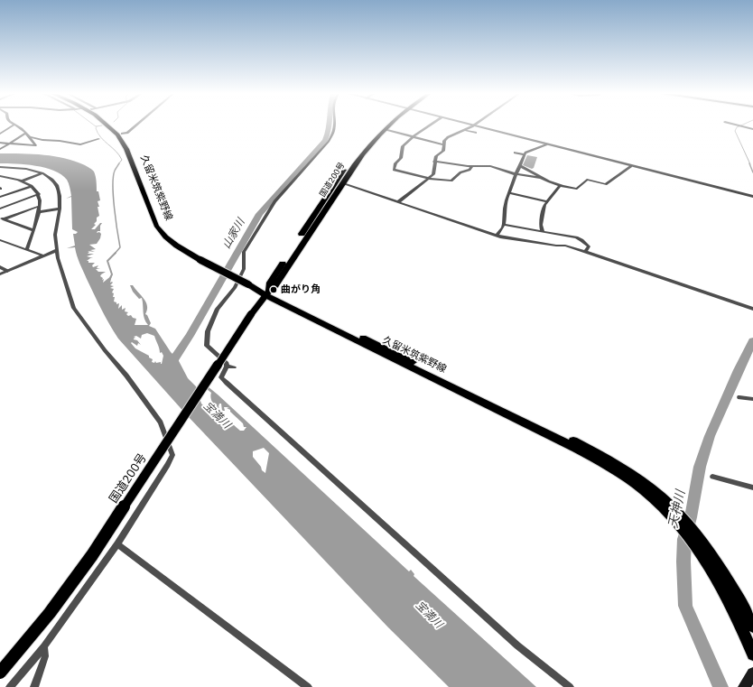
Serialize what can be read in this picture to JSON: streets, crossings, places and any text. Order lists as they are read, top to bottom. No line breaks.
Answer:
{"streets":{"main road":["国道200号","久留米筑紫野線"]},"crossings":[["国道200号","久留米筑紫野線"]],"water":["山家川","宝満川","天神川"],"places":["曲がり角"]}
